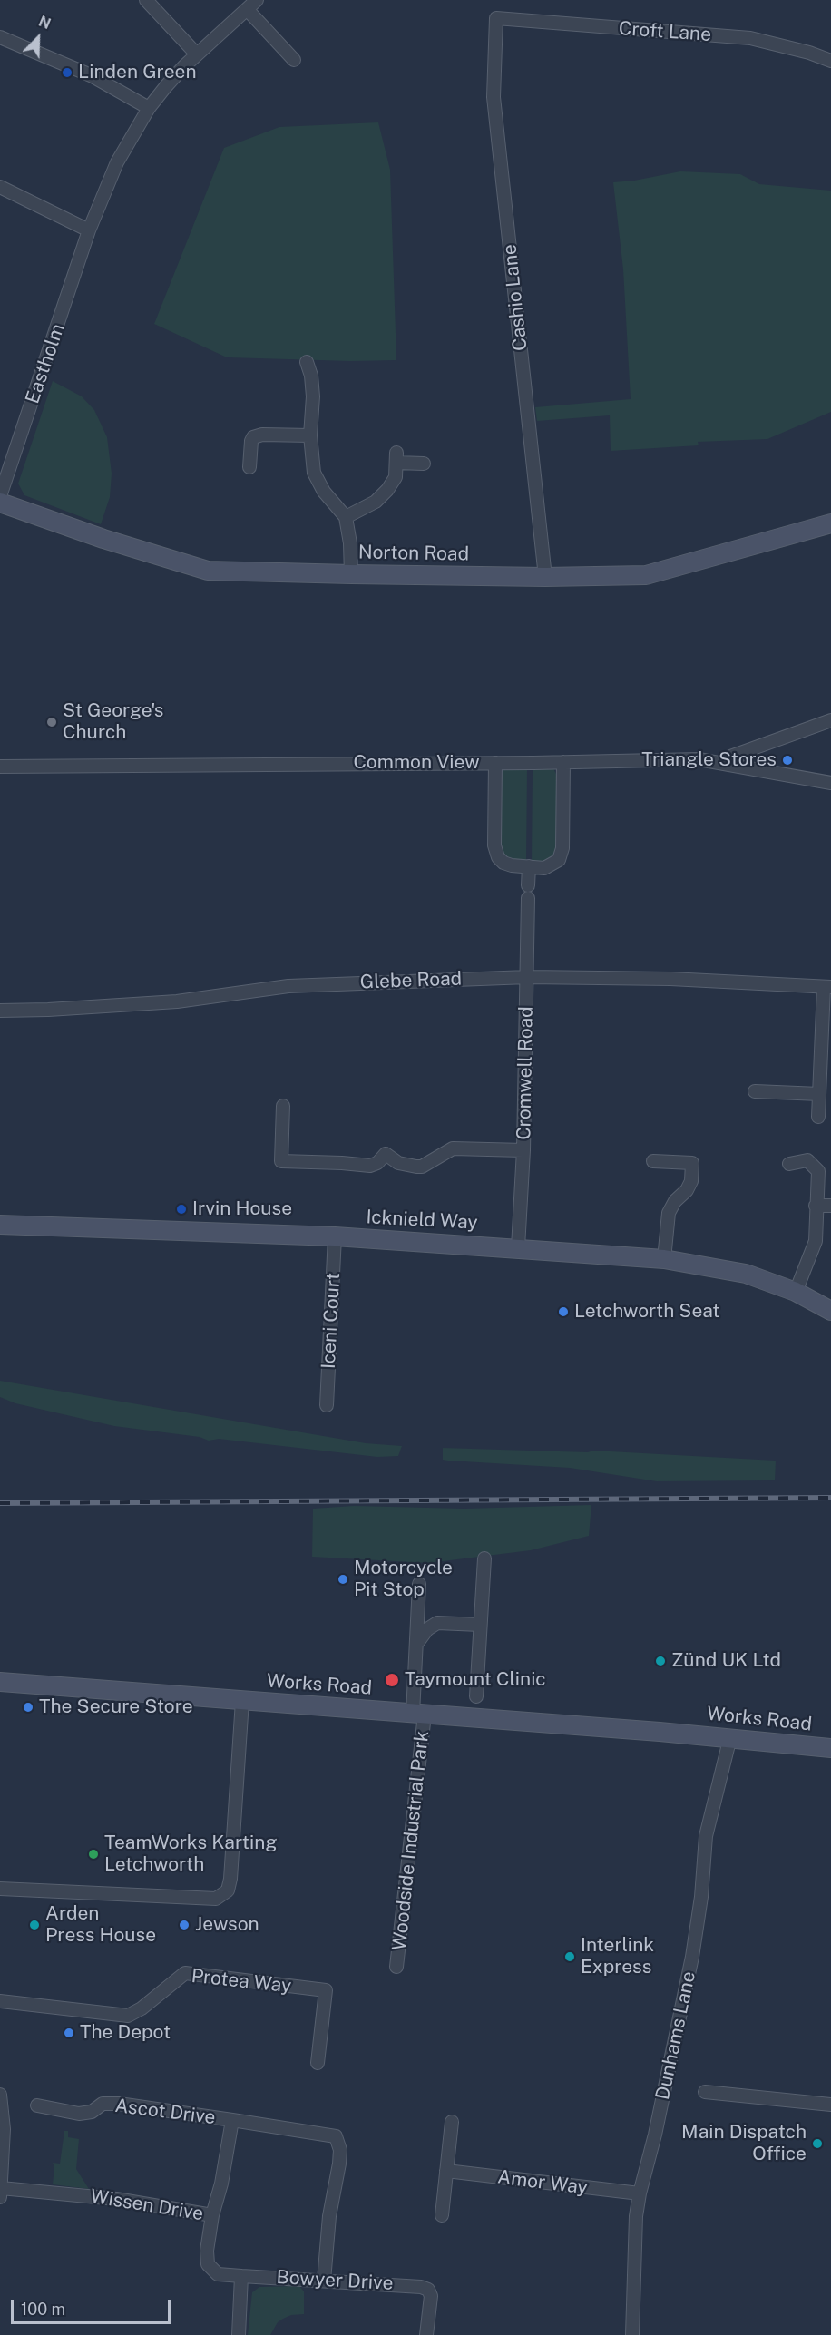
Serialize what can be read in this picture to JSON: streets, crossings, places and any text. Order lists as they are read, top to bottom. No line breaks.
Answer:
{"streets":{"street":["Croft Lane","Cashio Lane","Eastholm","Norton Road","Common View","Glebe Road","Cromwell Road","Icknield Way","Iceni Court","Works Road","Woodside Industrial Park","Protea Way","Dunhams Lane","Ascot Drive","Amor Way","Wissen Drive","Bowyer Drive"]},"crossings":[["Croft Lane","Cashio Lane"],["Cashio Lane","Norton Road"],["Glebe Road","Cromwell Road"],["Cromwell Road","Icknield Way"],["Icknield Way","Iceni Court"],["Works Road","Woodside Industrial Park"],["Works Road","Dunhams Lane"],["Dunhams Lane","Amor Way"],["Ascot Drive","Wissen Drive"],["Wissen Drive","Bowyer Drive"]],"places":["Linden Green","St George's Church","Triangle Stores","Irvin House","Letchworth Seat","Motorcycle Pit Stop","Zünd UK Ltd","Taymount Clinic","The Secure Store","TeamWorks Karting Letchworth","Arden Press House","Jewson","Interlink Express","The Depot","Main Dispatch Office"],"scale_bar":"100 m","north":"top right"}
